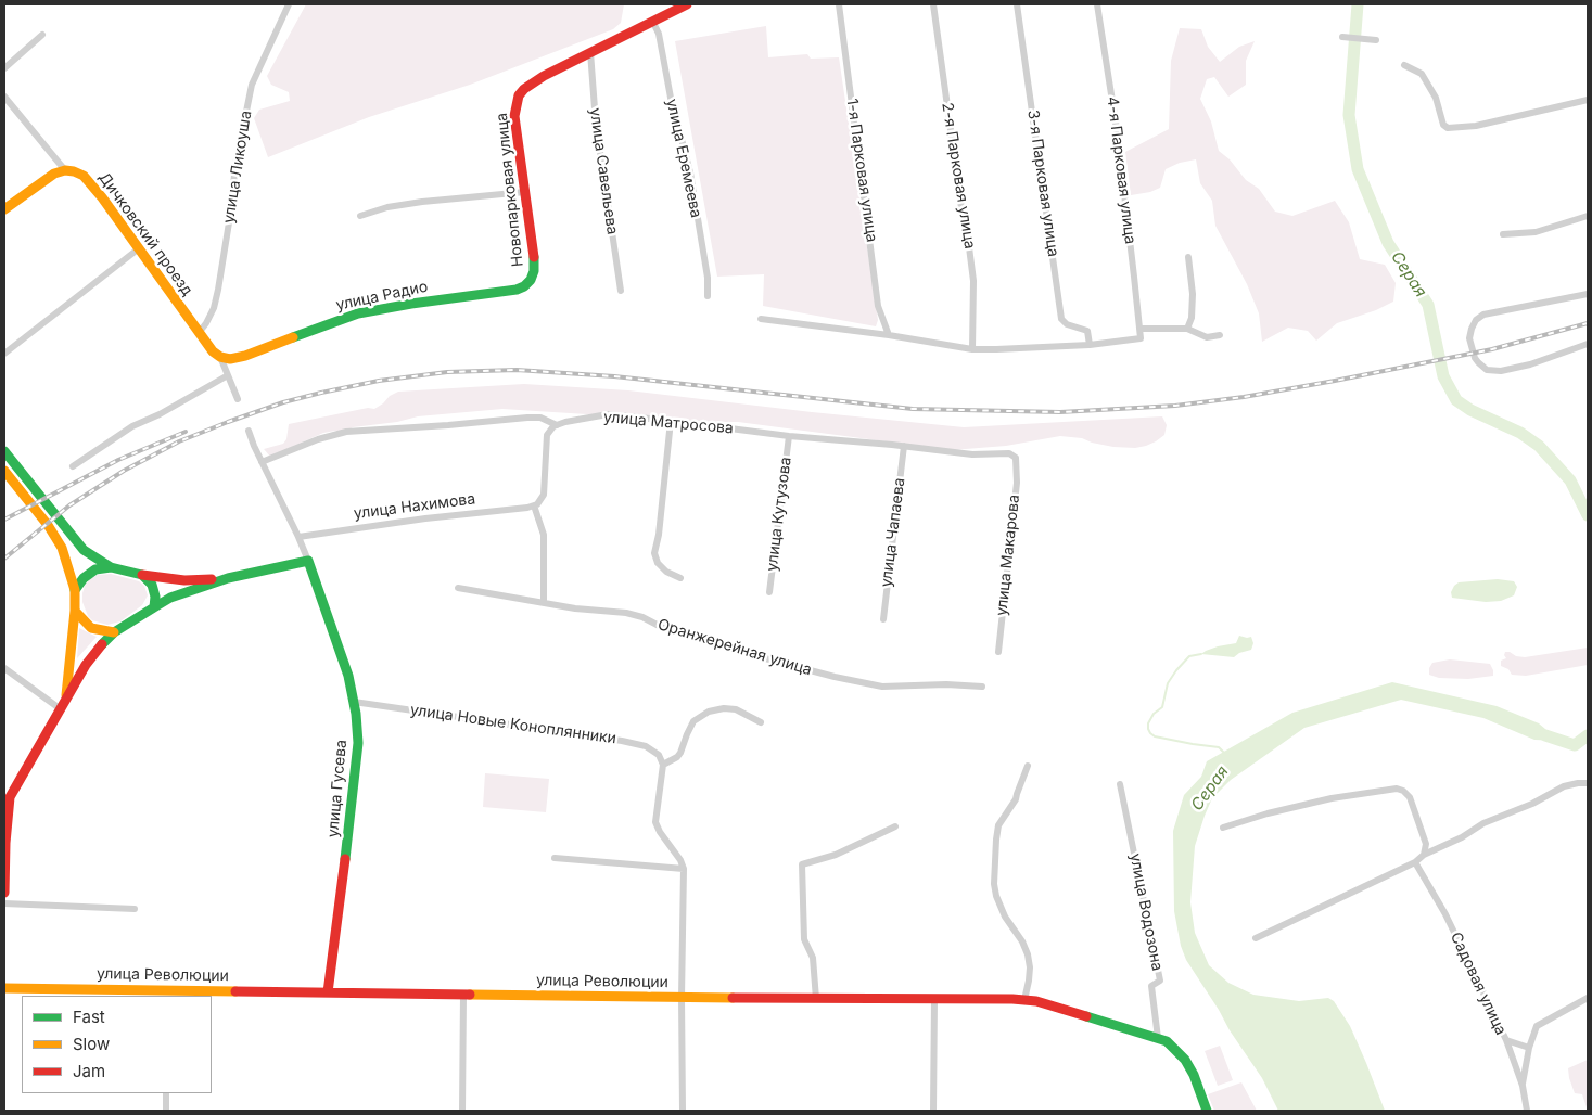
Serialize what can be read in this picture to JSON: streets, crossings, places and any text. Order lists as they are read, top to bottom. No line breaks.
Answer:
{"streets":{"main road":["Новопарковая улица","Дичковский проезд","улица Радио","улица Гусева","улица Революции"],"street":["улица Еремеева","улица Ликоуша","1-я Парковая улица","4-я Парковая улица","улица Савельева","2-я Парковая улица","3-я Парковая улица","улица Матросова","улица Нахимова","улица Кутузова","улица Чапаева","улица Макарова","Оранжерейная улица","улица Новые Коноплянники","улица Водозона","Садовая улица"]},"crossings":[["улица Ликоуша","Дичковский проезд"],["4-я Парковая улица","3-я Парковая улица"],["улица Савельева","Новопарковая улица"],["Новопарковая улица","улица Радио"],["Дичковский проезд","улица Радио"],["улица Матросова","улица Кутузова"],["улица Матросова","улица Чапаева"],["улица Матросова","улица Макарова"],["улица Новые Коноплянники","улица Гусева"],["улица Гусева","улица Революции"],["улица Водозона","улица Революции"]],"water":["Серая"],"legend":["Fast","Slow","Jam"]}
